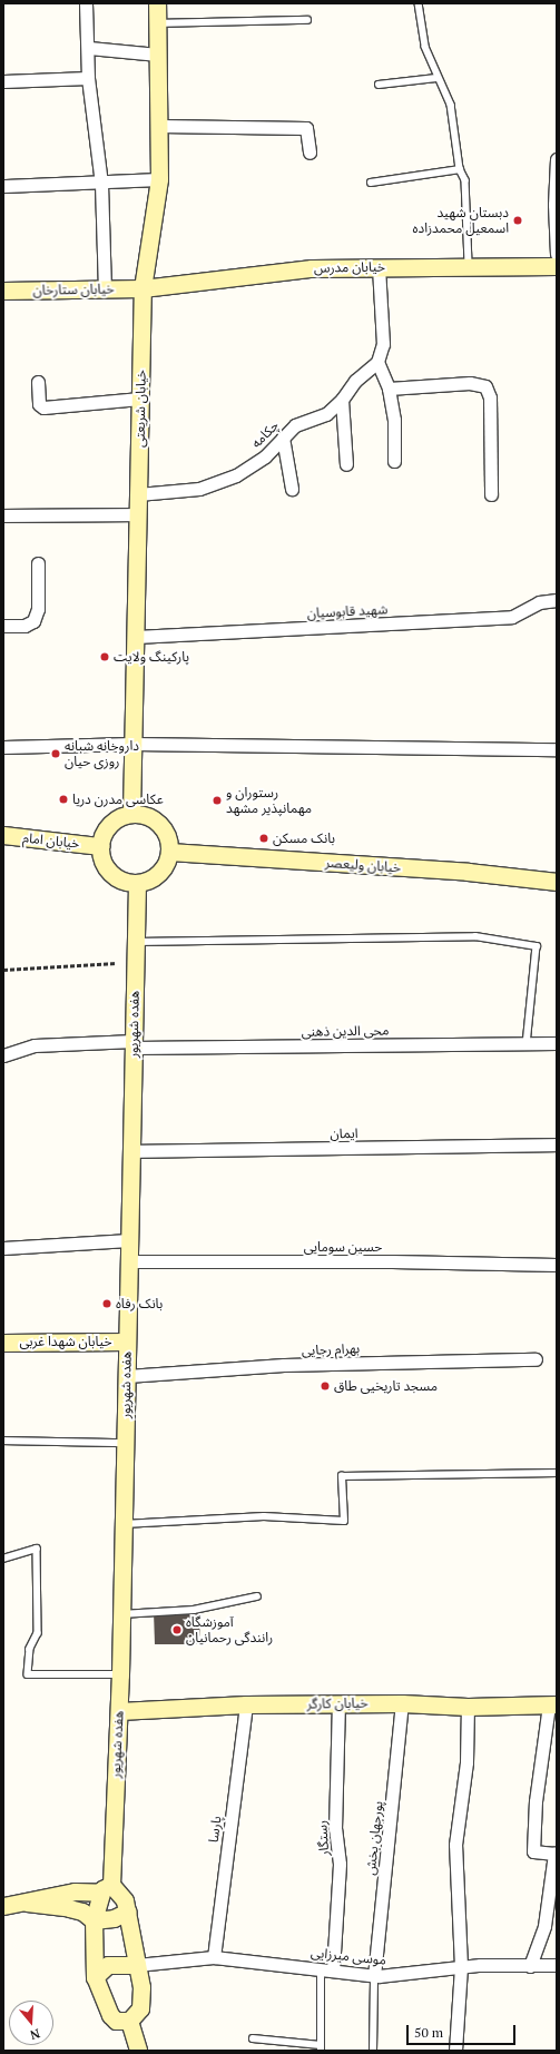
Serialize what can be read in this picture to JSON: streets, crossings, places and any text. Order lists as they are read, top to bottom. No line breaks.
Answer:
{"streets":{"main road":["خیابان مدرس","خیابان ستارخان","خیابان شریعتی","خیابان امام","خیابان ولیعصر","هفده شهریور","خیابان شهدا غربی","خیابان کارگر"],"street":["چکامه","شهید قابوسیان","محی الدین ذهنی","ایمان","حسین سومایی","بهرام رجایی","پارسا","رستگار","پورجهان بخش","موسی میرزایی"]},"crossings":[["خیابان مدرس","خیابان ستارخان"],["خیابان مدرس","خیابان شریعتی"],["خیابان ستارخان","خیابان شریعتی"],["خیابان شریعتی","چکامه"],["خیابان شریعتی","شهید قابوسیان"],["خیابان شریعتی","خیابان امام"],["خیابان شریعتی","خیابان ولیعصر"],["خیابان شریعتی","هفده شهریور"],["خیابان امام","خیابان ولیعصر"],["خیابان امام","هفده شهریور"],["خیابان ولیعصر","هفده شهریور"],["هفده شهریور","محی الدین ذهنی"],["هفده شهریور","ایمان"],["هفده شهریور","حسین سومایی"],["هفده شهریور","خیابان شهدا غربی"],["هفده شهریور","بهرام رجایی"],["هفده شهریور","خیابان کارگر"],["خیابان کارگر","پارسا"],["خیابان کارگر","رستگار"],["خیابان کارگر","پورجهان بخش"],["پارسا","موسی میرزایی"],["رستگار","موسی میرزایی"],["پورجهان بخش","موسی میرزایی"]],"places":["دبستان شهید اسمعیل محمدزاده","پارکینگ ولایت","داروخانه شبانه روزی حیان","عکاسی مدرن دریا","رستوران و مهمانپذیر مشهد","بانک مسکن","بانک رفاه","مسجد تاریخیی طاق","آموزشگاه رانندگی رحمانیان"],"scale_bar":"50 m","north":"bottom"}
